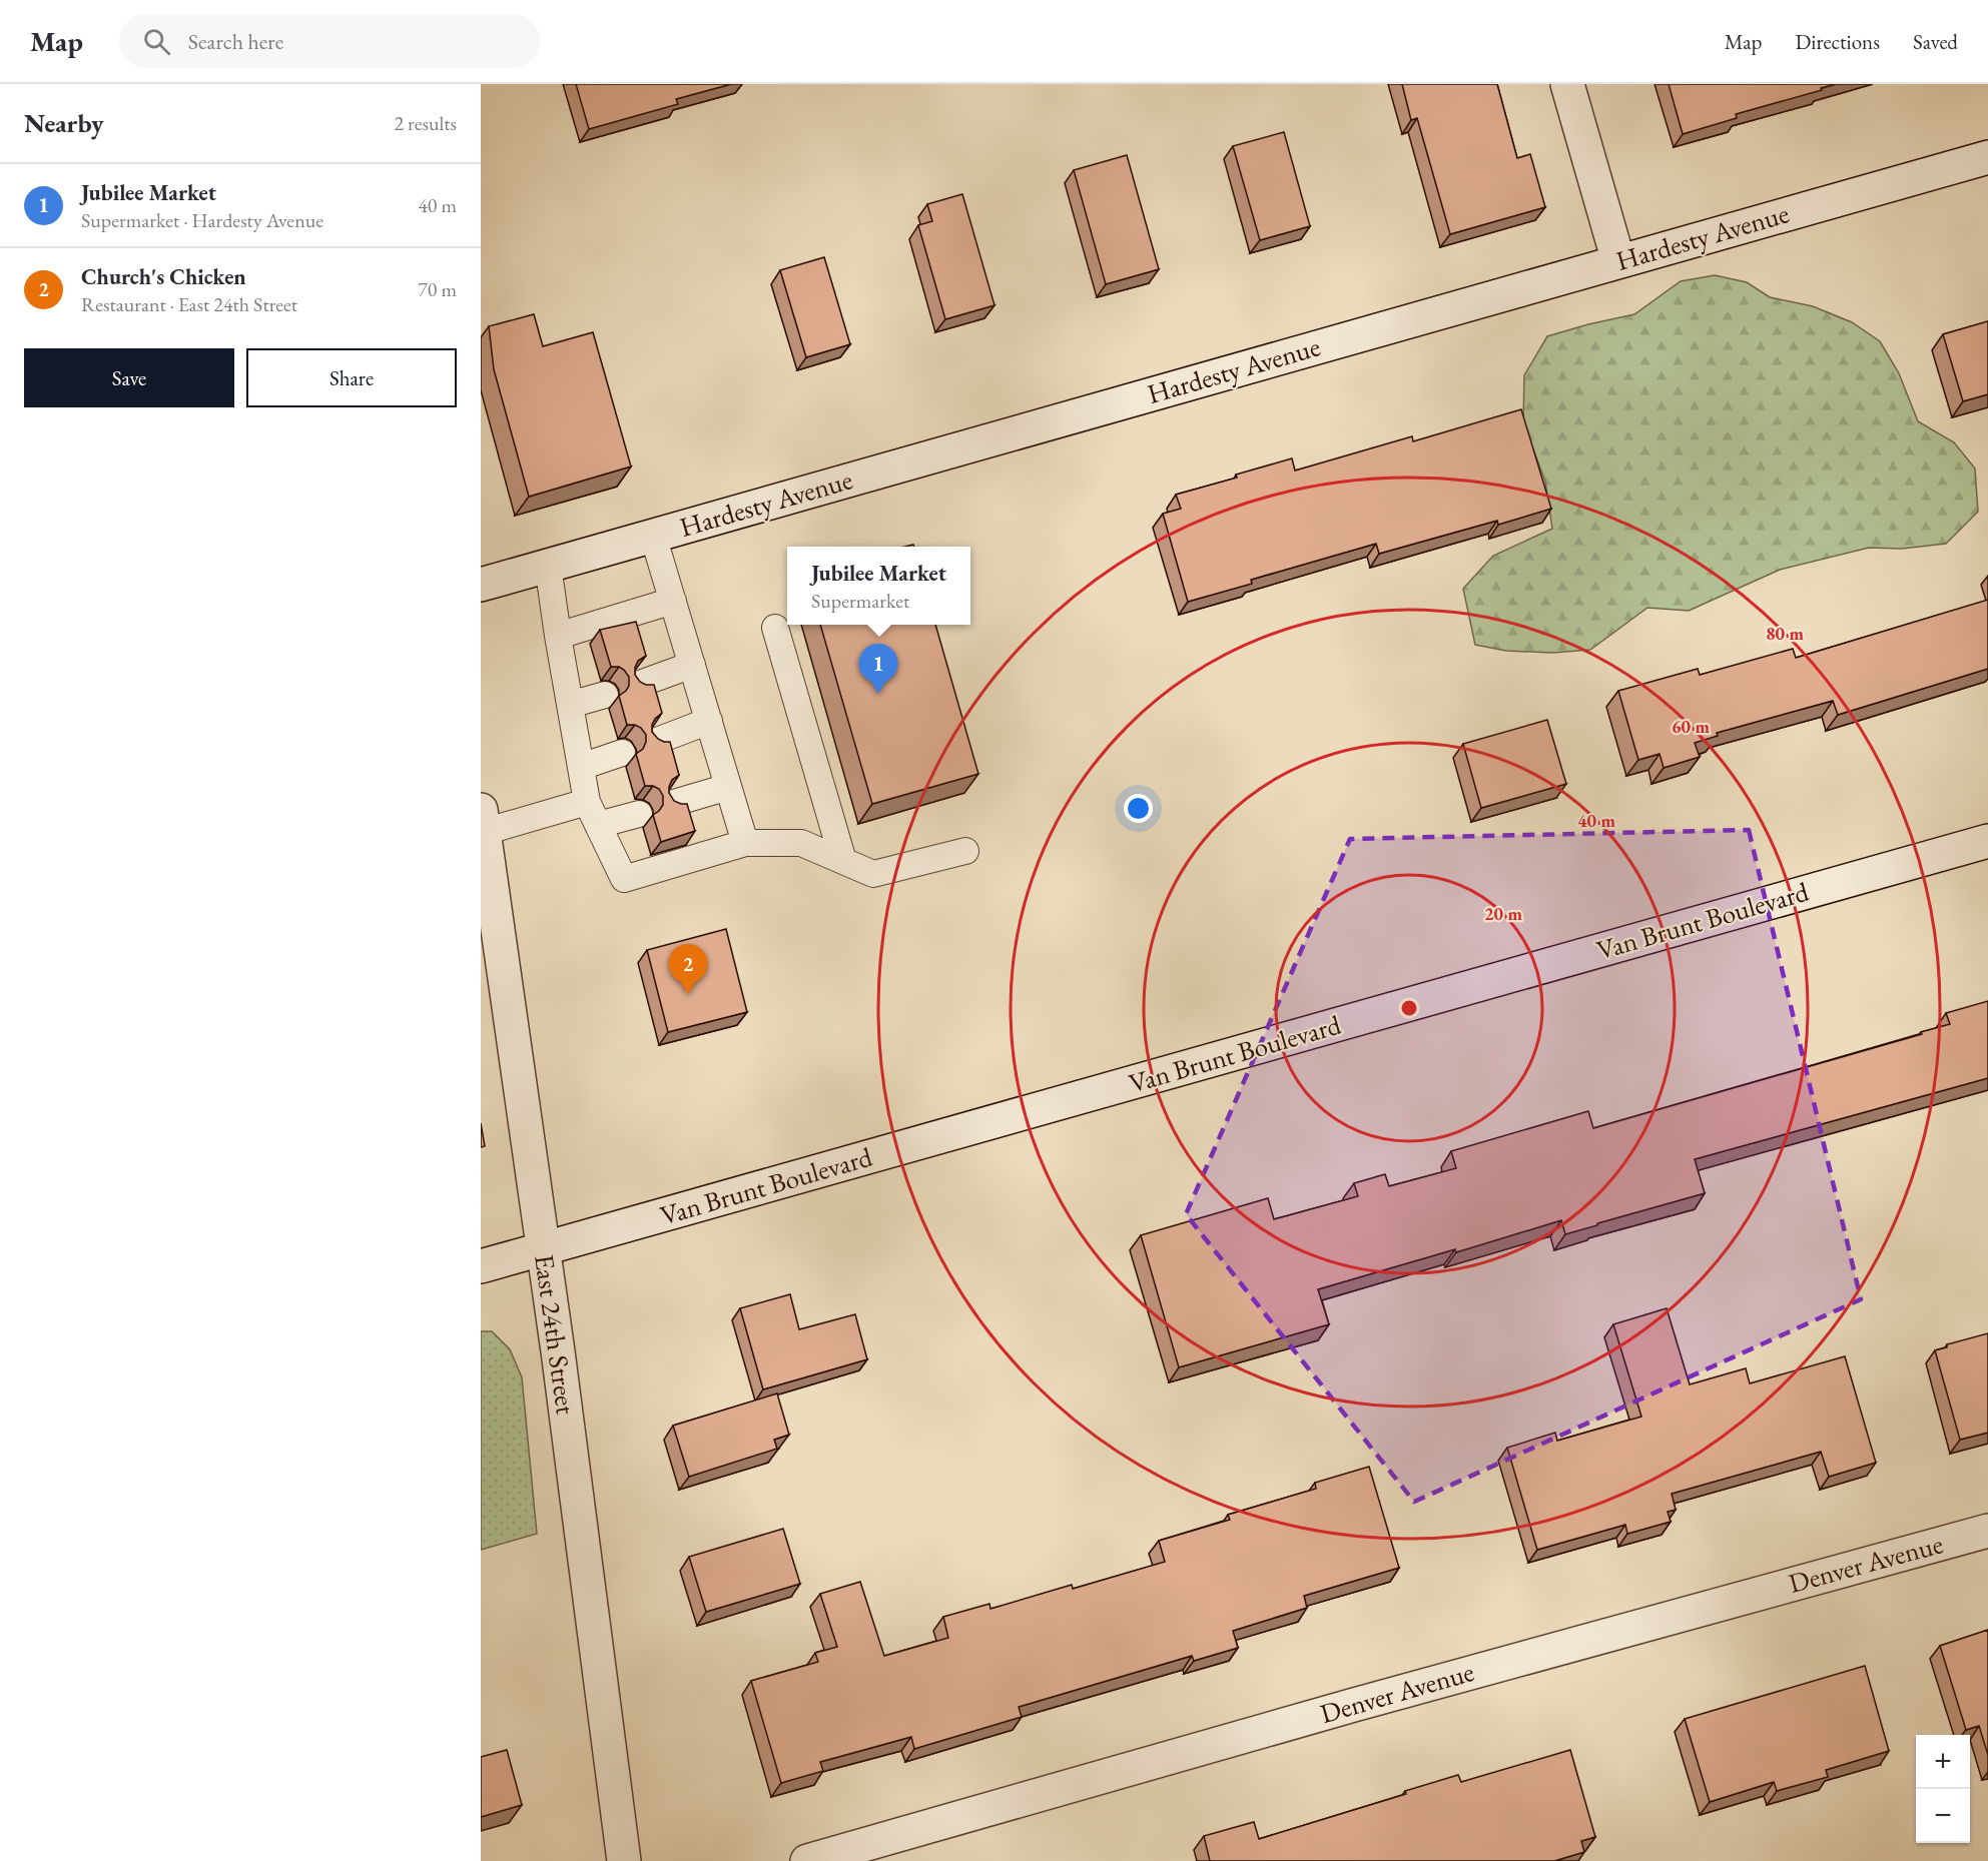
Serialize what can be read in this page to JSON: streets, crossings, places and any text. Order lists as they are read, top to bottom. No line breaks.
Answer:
{"streets":{"street":["Hardesty Avenue","Van Brunt Boulevard","East 24th Street","Denver Avenue"]},"crossings":[["Van Brunt Boulevard","East 24th Street"]],"page":{"header":"Map","search":"Search here","nav":["Map","Directions","Saved"],"heading":["Nearby","2 results"],"list":[{"mark":"1","name":"Jubilee Market","note":"Supermarket · Hardesty Avenue","value":"40 m"},{"mark":"2","name":"Church's Chicken","note":"Restaurant · East 24th Street","value":"70 m"}],"buttons":["Save","Share"],"popup":["Jubilee Market","Supermarket"],"pins":["1","2"],"map_buttons":["+","−"]},"rings":["80 m","60 m","40 m","20 m"]}
